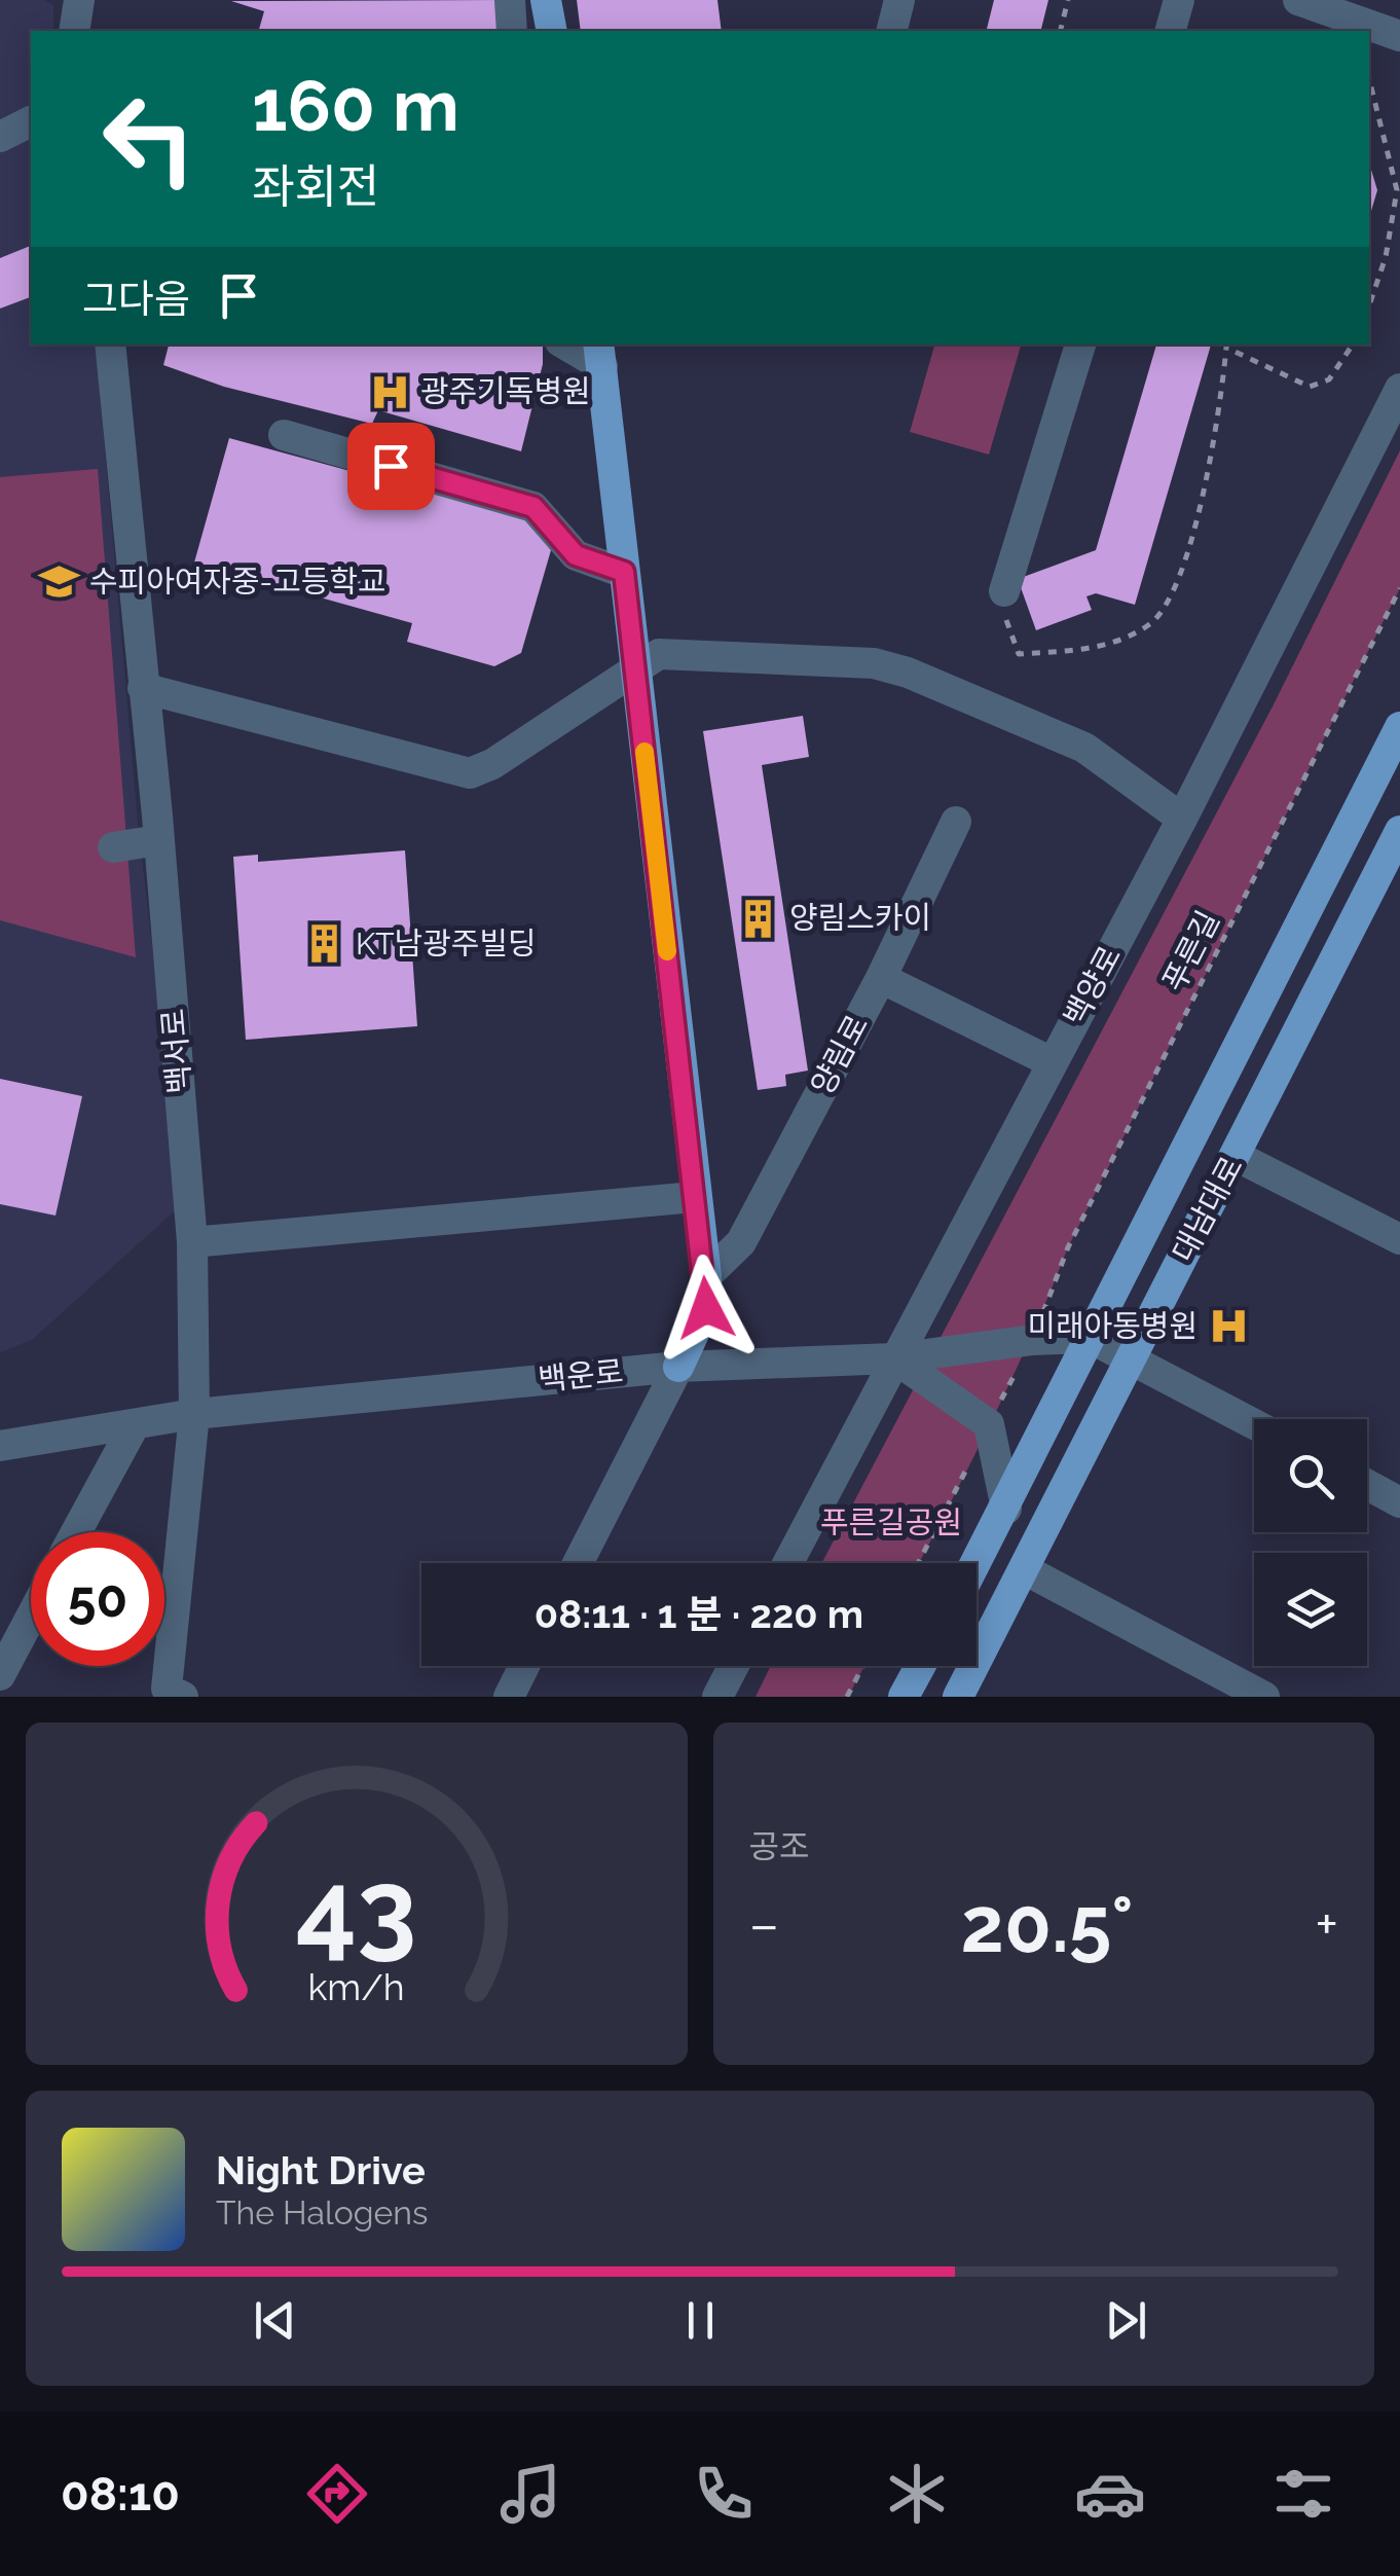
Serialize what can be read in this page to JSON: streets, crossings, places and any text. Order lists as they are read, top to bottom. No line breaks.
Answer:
{"streets":{"main road":["대남대로"],"street":["백양로","백서로","양림로","백운로"],"path":["푸른길"]},"crossings":[["푸른길","백운로"],["백양로","백운로"],["백서로","백운로"],["대남대로","백운로"]],"parks":["푸른길공원"],"places":{"hospital":["광주기독병원","미래아동병원"],"school or university":["수피아여자중-고등학교"],"building":["양림스카이","KT남광주빌딩"]},"page":{"turn":["160 m","좌회전"],"then":"그다음","limit":"50","trip":"08:11 · 1 분 · 220 m","tile":"공조","heat":["−","20.5°","+"],"song":["Night Drive","The Halogens"],"tabs":"08:10","gauge":["43","km/h"]}}
